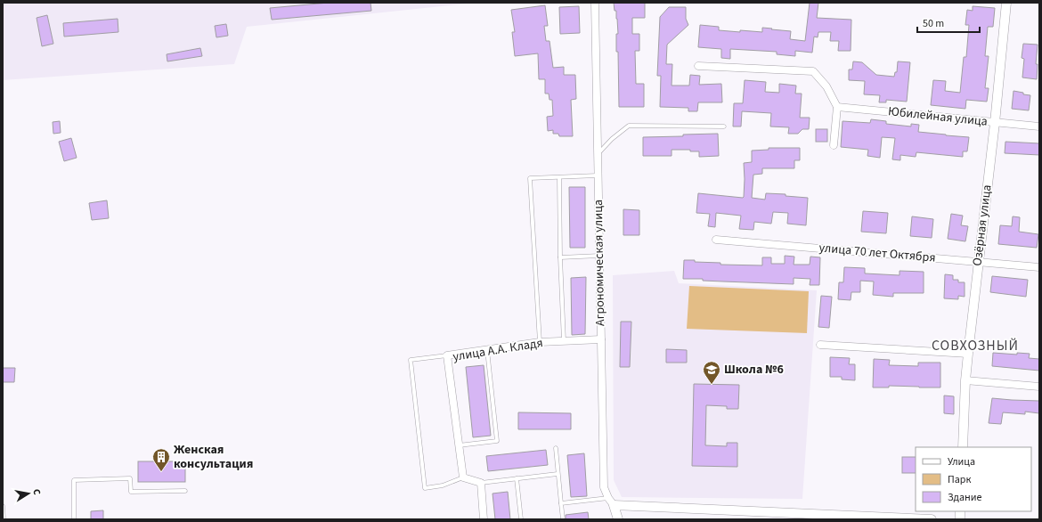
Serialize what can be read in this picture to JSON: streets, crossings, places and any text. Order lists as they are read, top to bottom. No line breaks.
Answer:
{"streets":{"street":["Юбилейная улица","Озёрная улица","улица 70 лет Октября","Агрономическая улица","улица А.А. Кладя"]},"crossings":[["Юбилейная улица","Озёрная улица"],["Озёрная улица","улица 70 лет Октября"],["Агрономическая улица","улица А.А. Кладя"]],"districts":["СОВХОЗНЫЙ"],"places":{"school or university":["Школа №6"],"building":["Женская консультация"]},"legend":["Улица","Парк","Здание"],"scale_bar":"50 m","north":"right"}
